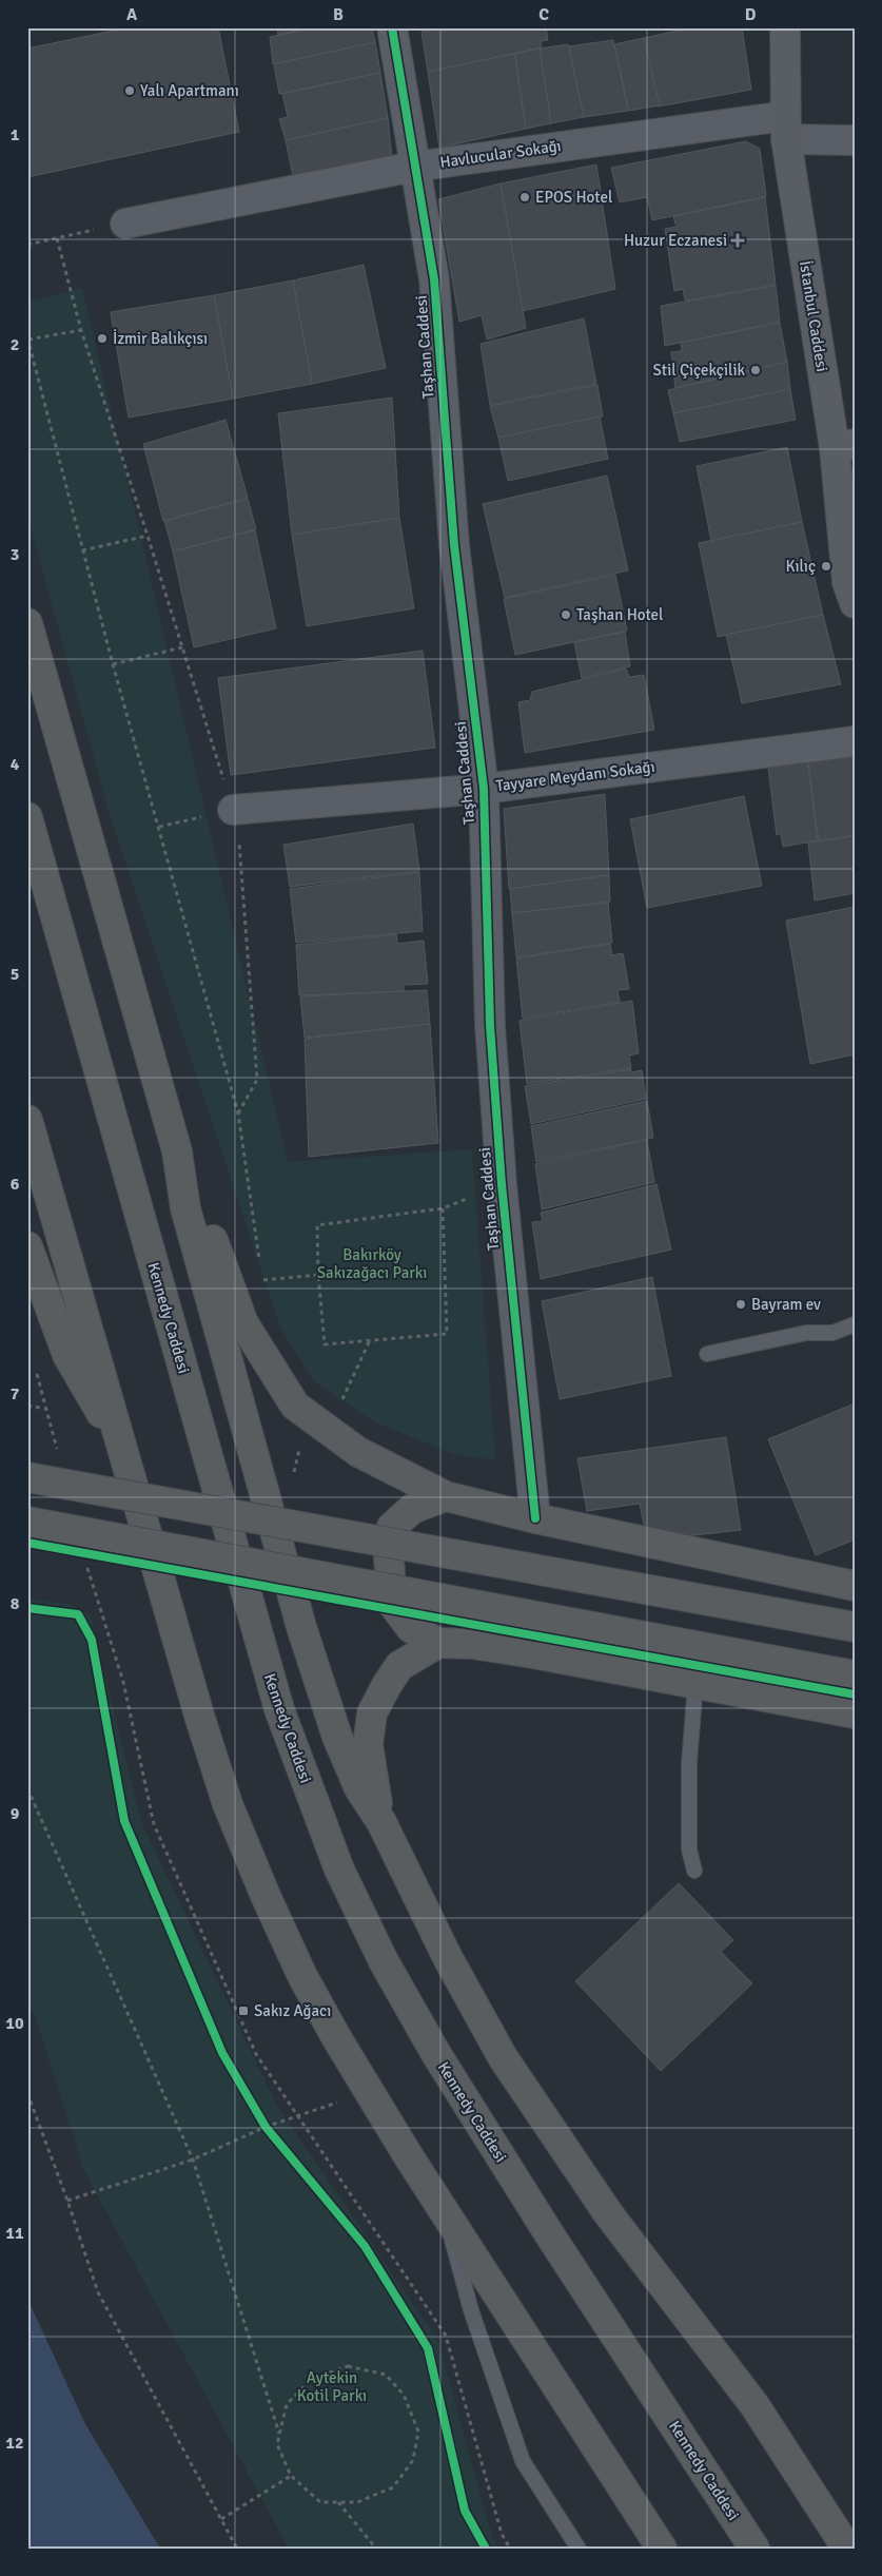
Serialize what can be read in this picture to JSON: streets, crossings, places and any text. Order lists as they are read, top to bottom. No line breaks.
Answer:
{"streets":{"highway":["Kennedy Caddesi"],"main road":["İstanbul Caddesi"],"street":["Havlucular Sokağı","Taşhan Caddesi","Tayyare Meydanı Sokağı"]},"crossings":[["Havlucular Sokağı","İstanbul Caddesi"],["Havlucular Sokağı","Taşhan Caddesi"],["Taşhan Caddesi","Tayyare Meydanı Sokağı"]],"parks":["Bakırköy Sakızağacı Parkı","Aytekin Kotil Parkı"],"places":{"other":["Yalı Apartmanı","EPOS Hotel","İzmir Balıkçısı","Stil Çiçekçilik","Kılıç","Taşhan Hotel","Bayram ev"],"health":["Huzur Eczanesi"],"transit":["Sakız Ağacı"]},"grid":{"columns":["A","B","C","D"],"rows":["1","2","3","4","5","6","7","8","9","10","11","12"]}}
